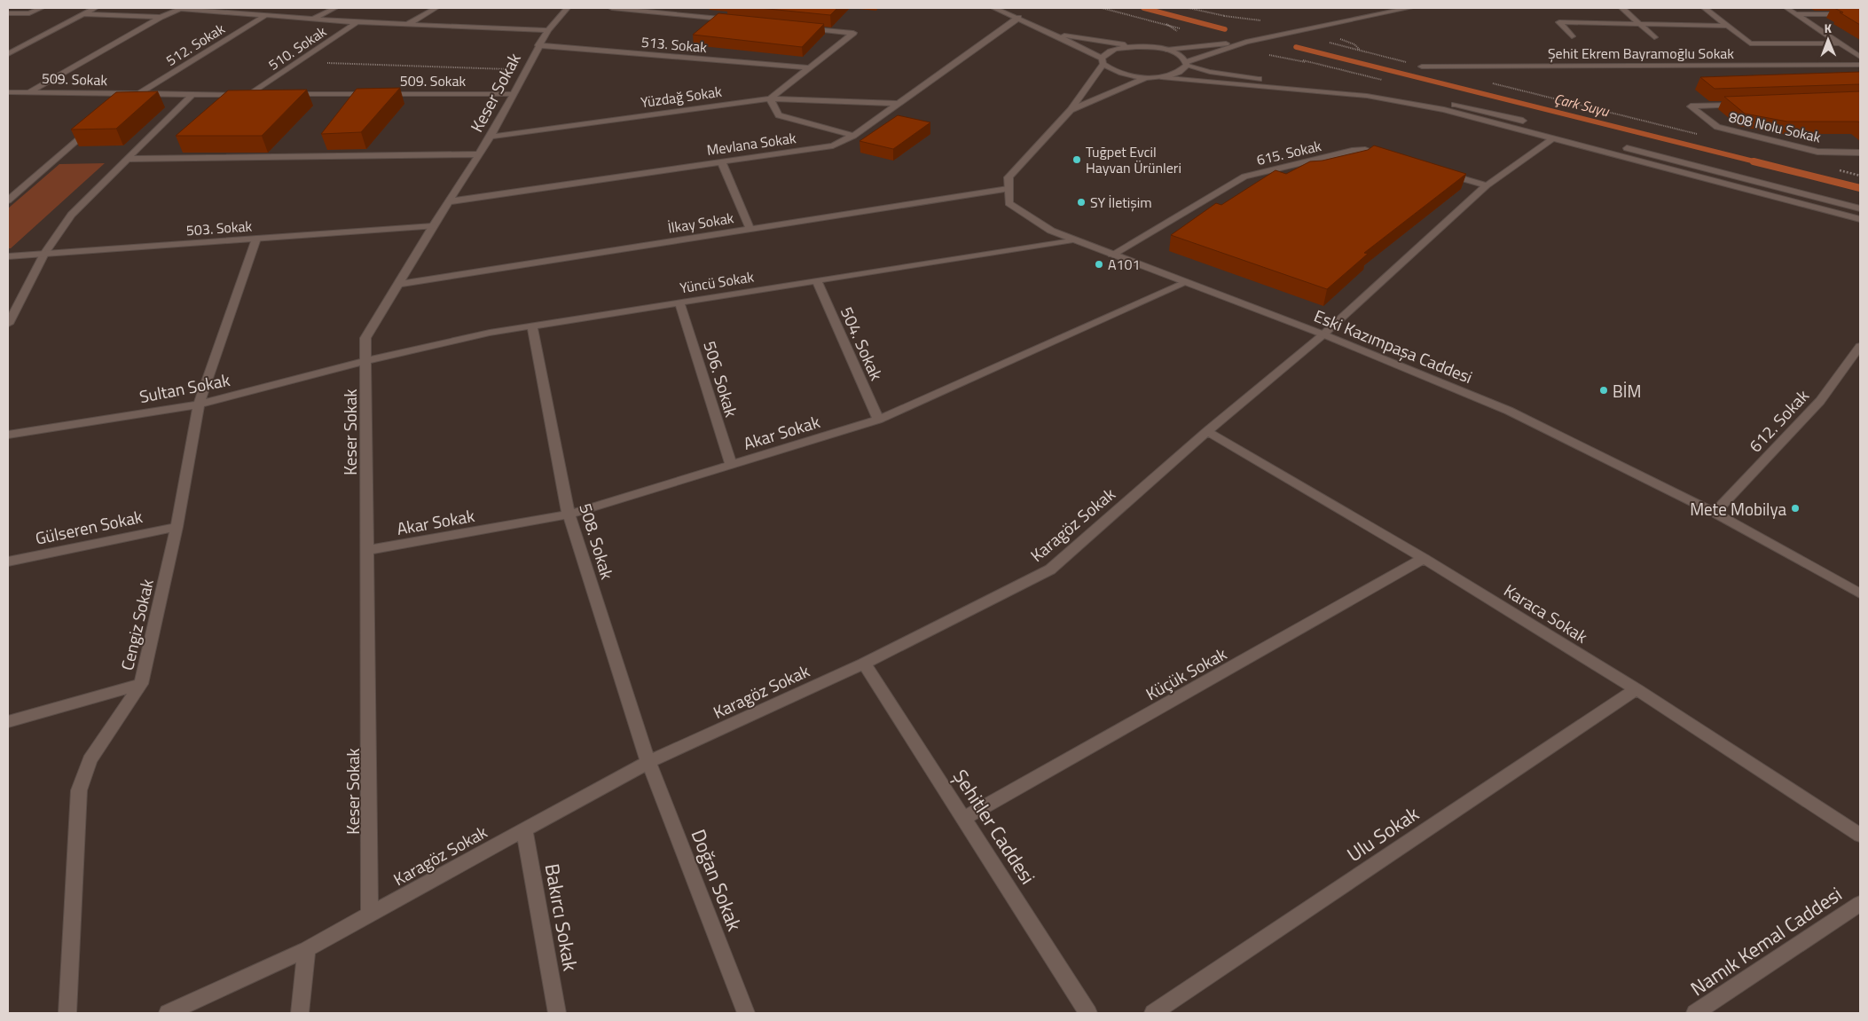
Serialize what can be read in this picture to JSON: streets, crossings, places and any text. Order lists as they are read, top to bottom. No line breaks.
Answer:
{"streets":{"street":["512. Sokak","513. Sokak","510. Sokak","Şehit Ekrem Bayramoğlu Sokak","509. Sokak","Keser Sokak","Yüzdağ Sokak","808 Nolu Sokak","Mevlana Sokak","615. Sokak","İlkay Sokak","503. Sokak","Yüncü Sokak","504. Sokak","Eski Kazımpaşa Caddesi","506. Sokak","Sultan Sokak","612. Sokak","Akar Sokak","Karagöz Sokak","Gülseren Sokak","508. Sokak","Karaca Sokak","Cengiz Sokak","Küçük Sokak","Şehitler Caddesi","Ulu Sokak","Doğan Sokak","Bakırcı Sokak","Namık Kemal Caddesi"]},"crossings":[["512. Sokak","509. Sokak"],["513. Sokak","Keser Sokak"],["510. Sokak","509. Sokak"],["509. Sokak","Keser Sokak"],["Keser Sokak","Yüzdağ Sokak"],["Keser Sokak","Mevlana Sokak"],["Keser Sokak","İlkay Sokak"],["Keser Sokak","503. Sokak"],["Keser Sokak","Yüncü Sokak"],["Keser Sokak","Sultan Sokak"],["Keser Sokak","Akar Sokak"],["Keser Sokak","Karagöz Sokak"],["Yüzdağ Sokak","Mevlana Sokak"],["615. Sokak","Eski Kazımpaşa Caddesi"],["İlkay Sokak","Eski Kazımpaşa Caddesi"],["503. Sokak","Cengiz Sokak"],["Yüncü Sokak","504. Sokak"],["Yüncü Sokak","Eski Kazımpaşa Caddesi"],["Yüncü Sokak","506. Sokak"],["Yüncü Sokak","Sultan Sokak"],["Yüncü Sokak","508. Sokak"],["504. Sokak","Akar Sokak"],["Eski Kazımpaşa Caddesi","612. Sokak"],["Eski Kazımpaşa Caddesi","Akar Sokak"],["Eski Kazımpaşa Caddesi","Karagöz Sokak"],["506. Sokak","Akar Sokak"],["Sultan Sokak","Cengiz Sokak"],["Akar Sokak","508. Sokak"],["Karagöz Sokak","508. Sokak"],["Karagöz Sokak","Karaca Sokak"],["Karagöz Sokak","Şehitler Caddesi"],["Karagöz Sokak","Doğan Sokak"],["Karagöz Sokak","Bakırcı Sokak"],["Gülseren Sokak","Cengiz Sokak"],["508. Sokak","Doğan Sokak"],["Karaca Sokak","Küçük Sokak"],["Karaca Sokak","Ulu Sokak"],["Küçük Sokak","Şehitler Caddesi"]],"water":["Çark Suyu"],"places":["Tuğpet Evcil Hayvan Ürünleri","SY İletişim","A101","BİM","Mete Mobilya"],"north":"top"}
